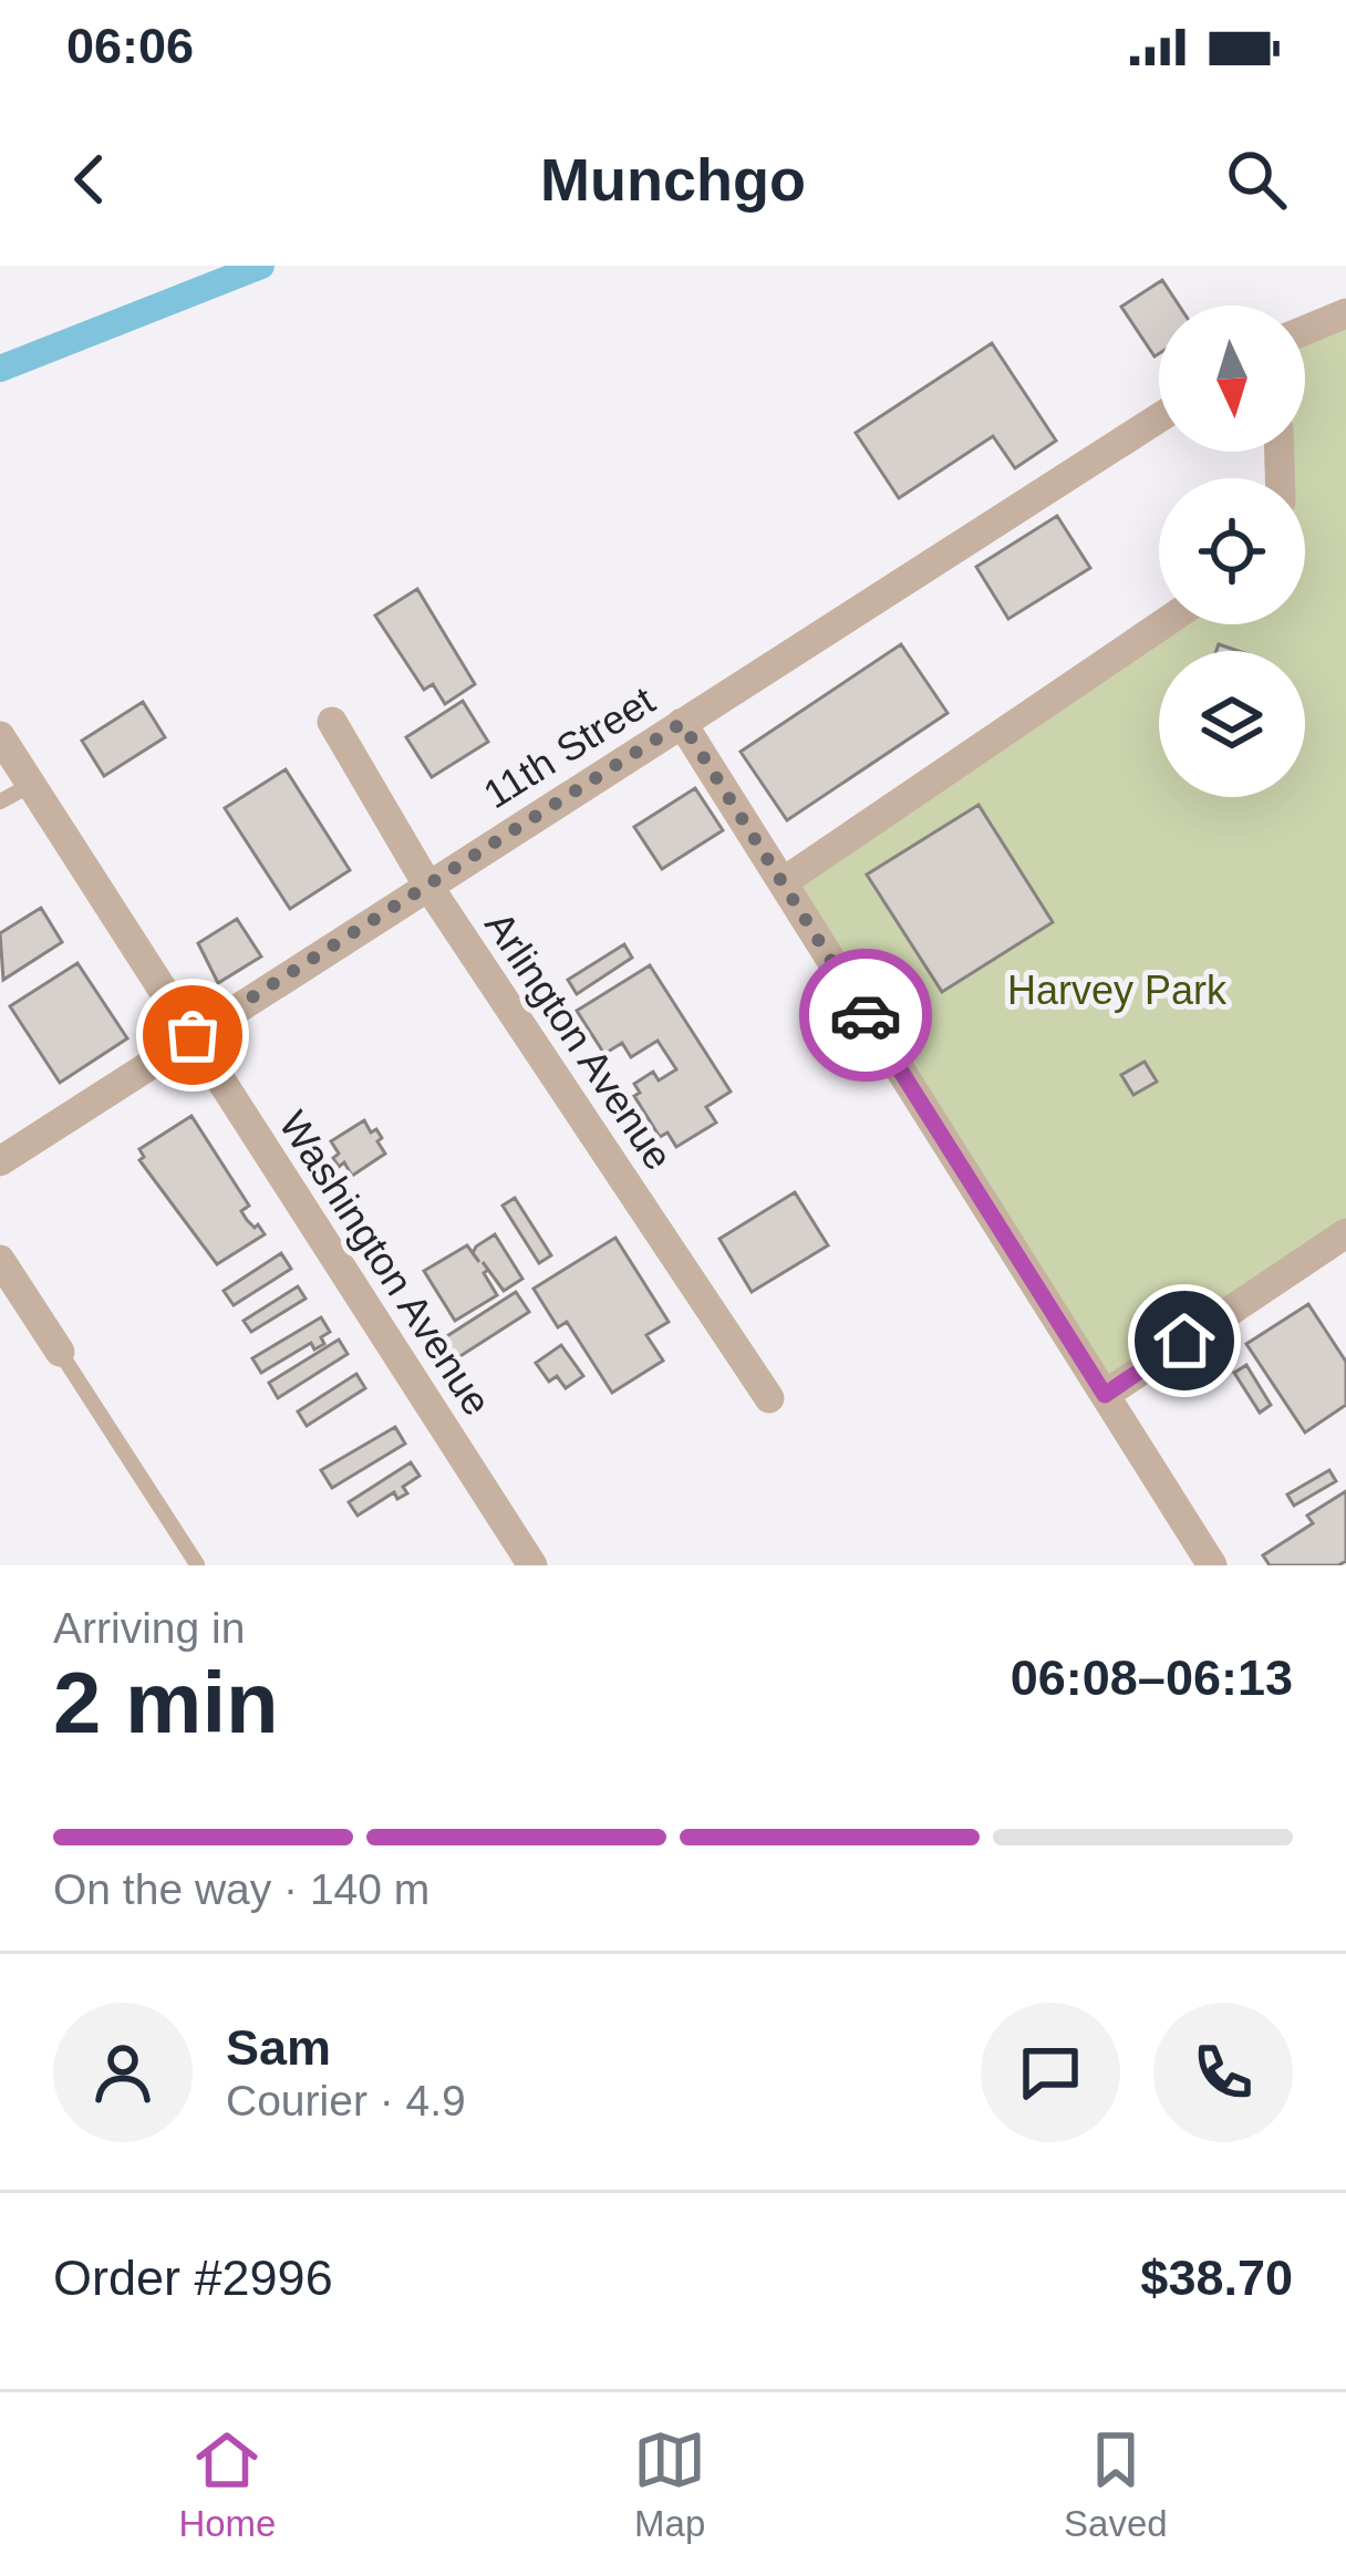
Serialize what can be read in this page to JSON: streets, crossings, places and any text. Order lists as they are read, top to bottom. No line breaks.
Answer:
{"streets":{"street":["11th Street","Arlington Avenue","Washington Avenue"]},"crossings":[["11th Street","Arlington Avenue"],["11th Street","Washington Avenue"]],"parks":["Harvey Park"],"north":"bottom","page":{"status":"06:06","header":"Munchgo","heading":["2 min","Arriving in","06:08–06:13"],"panel":["Sam","Courier · 4.9","Order #2996","$38.70"],"bar":"On the way · 140 m","tabs":["Home","Map","Saved"]}}
